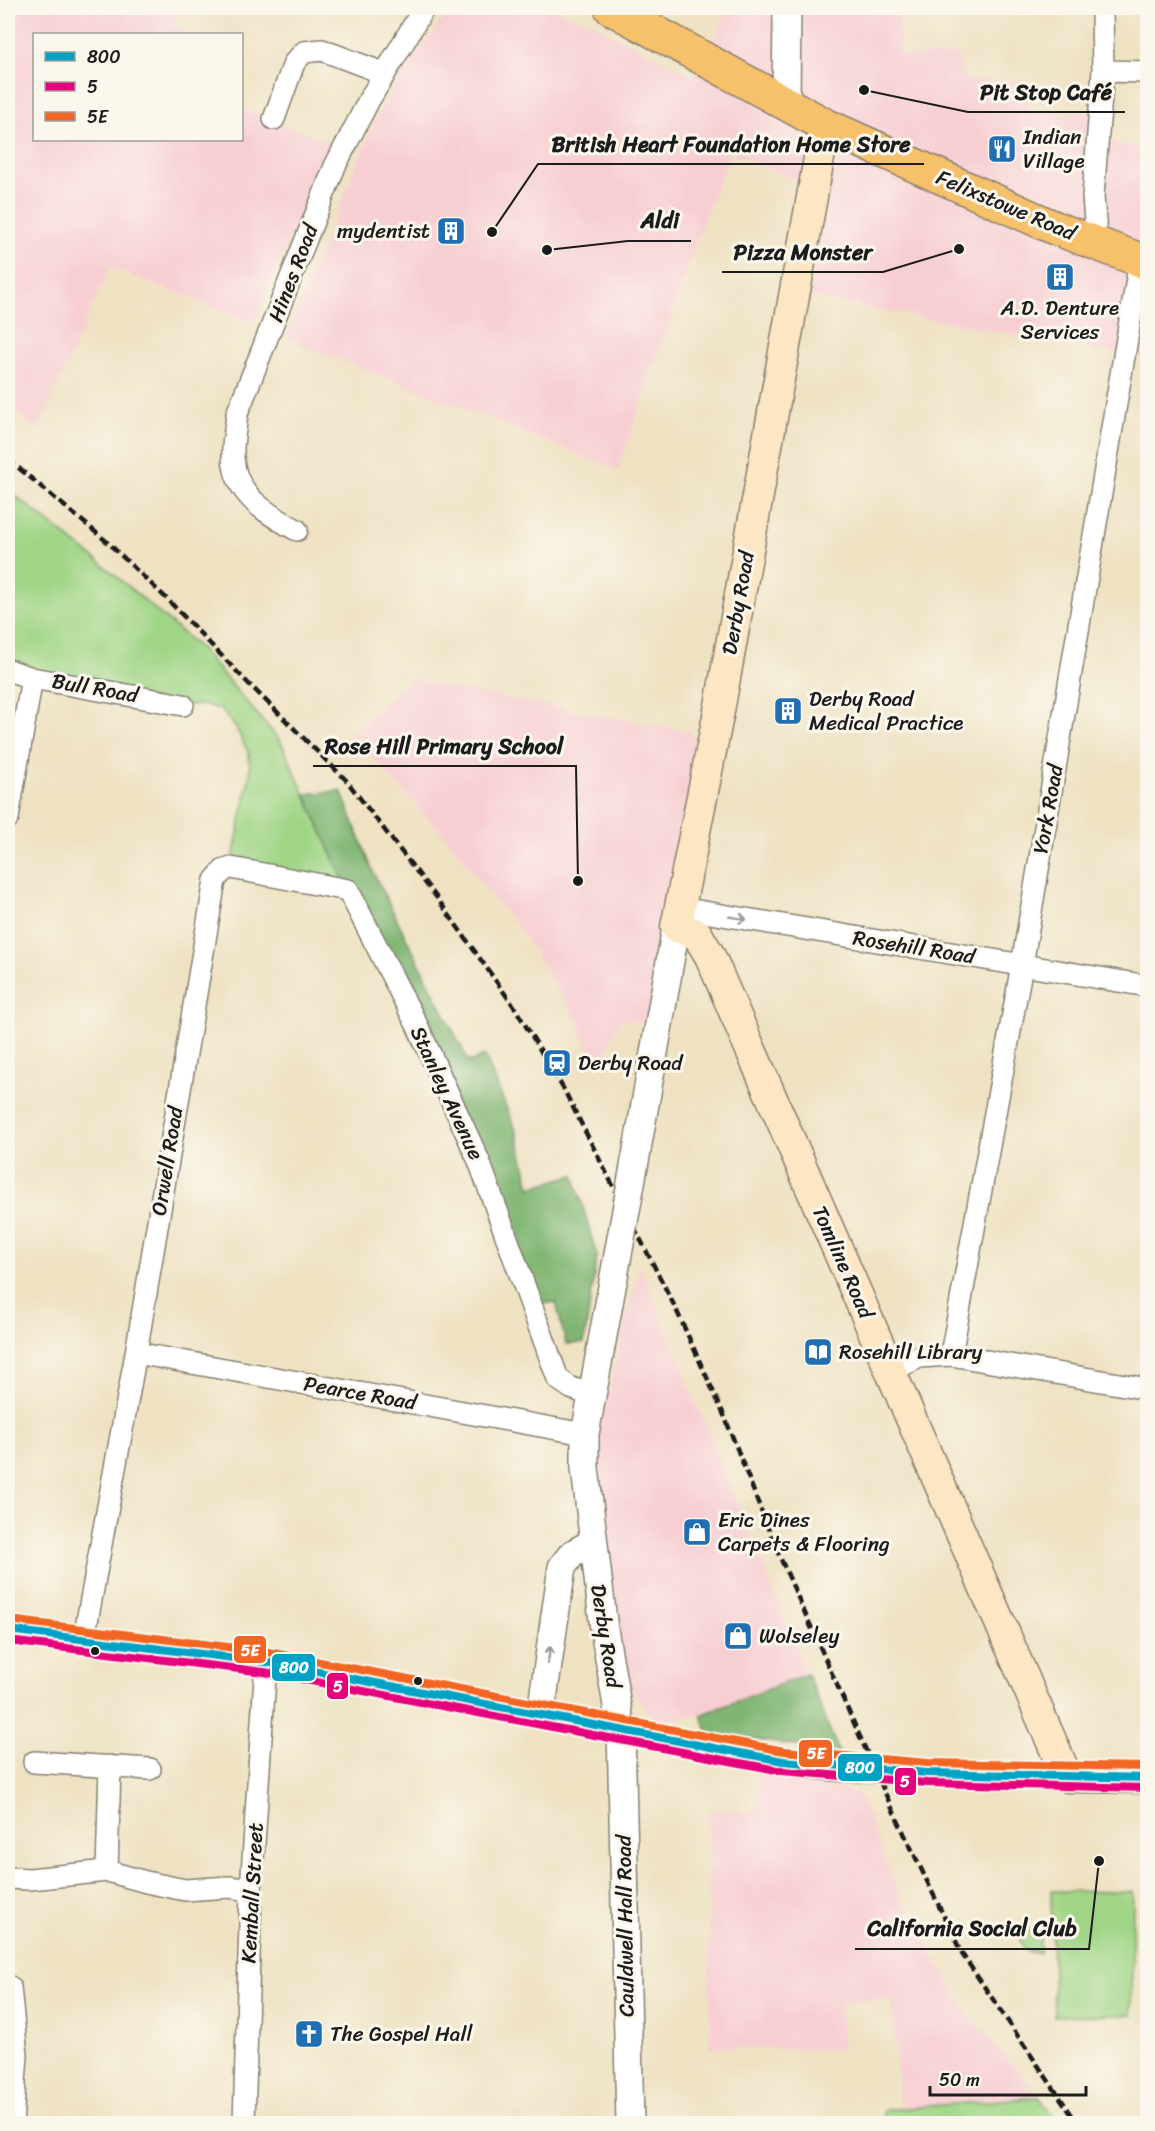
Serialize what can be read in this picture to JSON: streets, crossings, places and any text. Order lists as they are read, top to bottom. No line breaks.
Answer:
{"streets":{"main road":["Felixstowe Road","Derby Road","Tomline Road"],"street":["Hines Road","Bull Road","York Road","Rosehill Road","Stanley Avenue","Orwell Road","Pearce Road","Kemball Street","Cauldwell Hall Road"]},"crossings":[["Felixstowe Road","Derby Road"],["Felixstowe Road","York Road"],["Derby Road","Rosehill Road"],["Derby Road","Stanley Avenue"],["Derby Road","Tomline Road"],["Derby Road","Pearce Road"],["Derby Road","Cauldwell Hall Road"],["York Road","Rosehill Road"],["Rosehill Road","Tomline Road"],["Stanley Avenue","Orwell Road"],["Orwell Road","Pearce Road"]],"one_way":["Rosehill Road"],"places":{"other":["Pit Stop Café","British Heart Foundation Home Store","Pizza Monster","Aldi","Rose Hill Primary School","California Social Club"],"restaurant":["Indian Village"],"building":["mydentist","A.D. Denture Services","Derby Road Medical Practice"],"station":["Derby Road"],"library":["Rosehill Library"],"shop":["Eric Dines Carpets & Flooring","Wolseley"],"church":["The Gospel Hall"]},"lines":["transit line 5E","transit line 800","transit line 5"],"legend":["800","5","5E"],"scale_bar":"50 m"}
